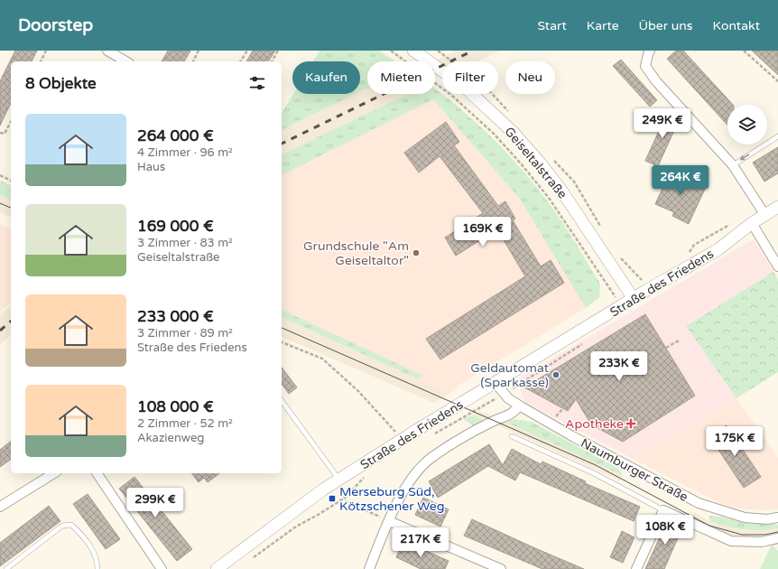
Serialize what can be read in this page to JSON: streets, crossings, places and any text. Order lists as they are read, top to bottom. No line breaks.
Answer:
{"streets":{"street":["Geiseltalstraße","Straße des Friedens","Naumburger Straße"]},"crossings":[["Geiseltalstraße","Straße des Friedens"],["Straße des Friedens","Naumburger Straße"]],"places":{"other":["Grundschule \"Am Geiseltaltor\"","Geldautomat (Sparkasse)"],"health":["Apotheke"],"transit":["Merseburg Süd, Kötzschener Weg"]},"page":{"header":"Doorstep","nav":["Start","Karte","Über uns","Kontakt"],"chip":["Kaufen","Mieten","Filter","Neu"],"heading":"8 Objekte","list":[{"name":"264 000 €","note":"4 Zimmer · 96 m² · Haus"},{"name":"169 000 €","note":"3 Zimmer · 83 m² · Geiseltalstraße"},{"name":"233 000 €","note":"3 Zimmer · 89 m² · Straße des Friedens"},{"name":"108 000 €","note":"2 Zimmer · 52 m² · Akazienweg"}],"price":["249K €","264K €","169K €","233K €","175K €","299K €","108K €","217K €"]}}
